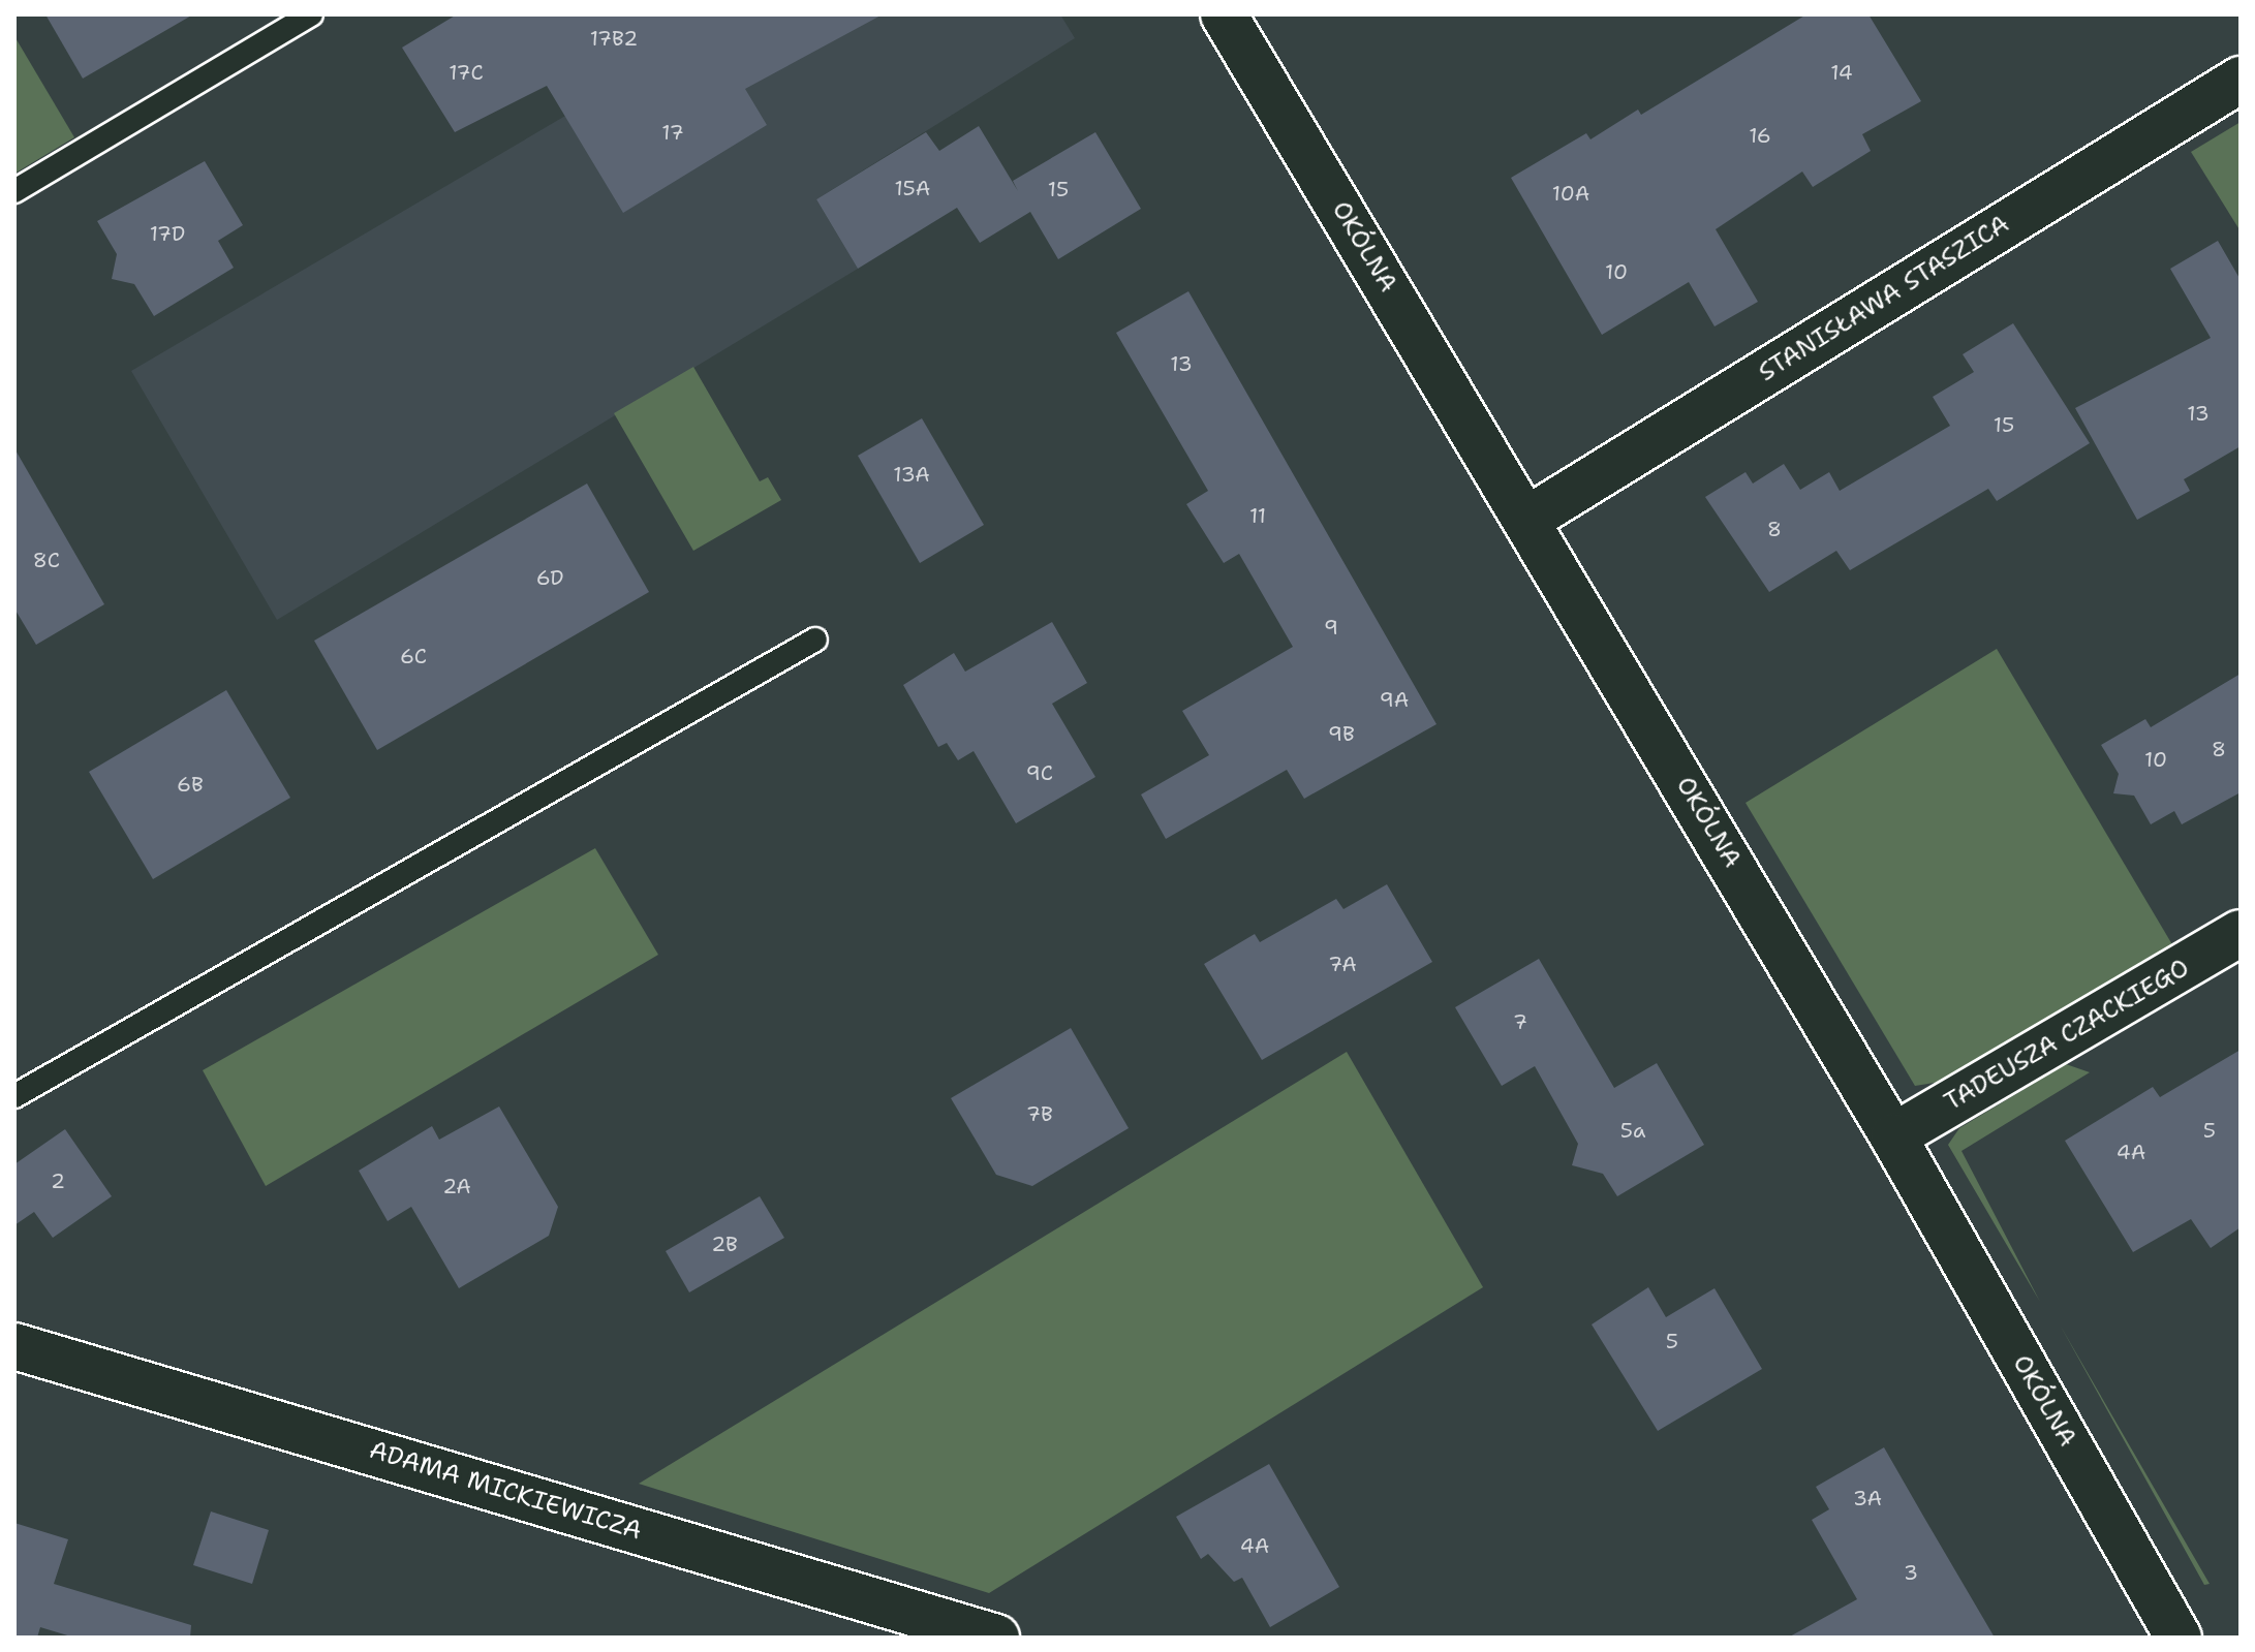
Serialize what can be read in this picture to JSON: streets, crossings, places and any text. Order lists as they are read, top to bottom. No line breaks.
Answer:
{"streets":{"street":["OKÓLNA","STANISŁAWA STASZICA","TADEUSZA CZACKIEGO","ADAMA MICKIEWICZA"]},"crossings":[["OKÓLNA","STANISŁAWA STASZICA"],["OKÓLNA","TADEUSZA CZACKIEGO"]],"house_numbers":["17B2","17C","14","17","16","15A","15","10A","17D","10","13","13","15","13A","11","8","8C","6D","9","6C","9A","9B","8","10","9C","6B","7A","7","7B","5a","5","4A","2","2A","2B","5","3A","4A","3"]}
